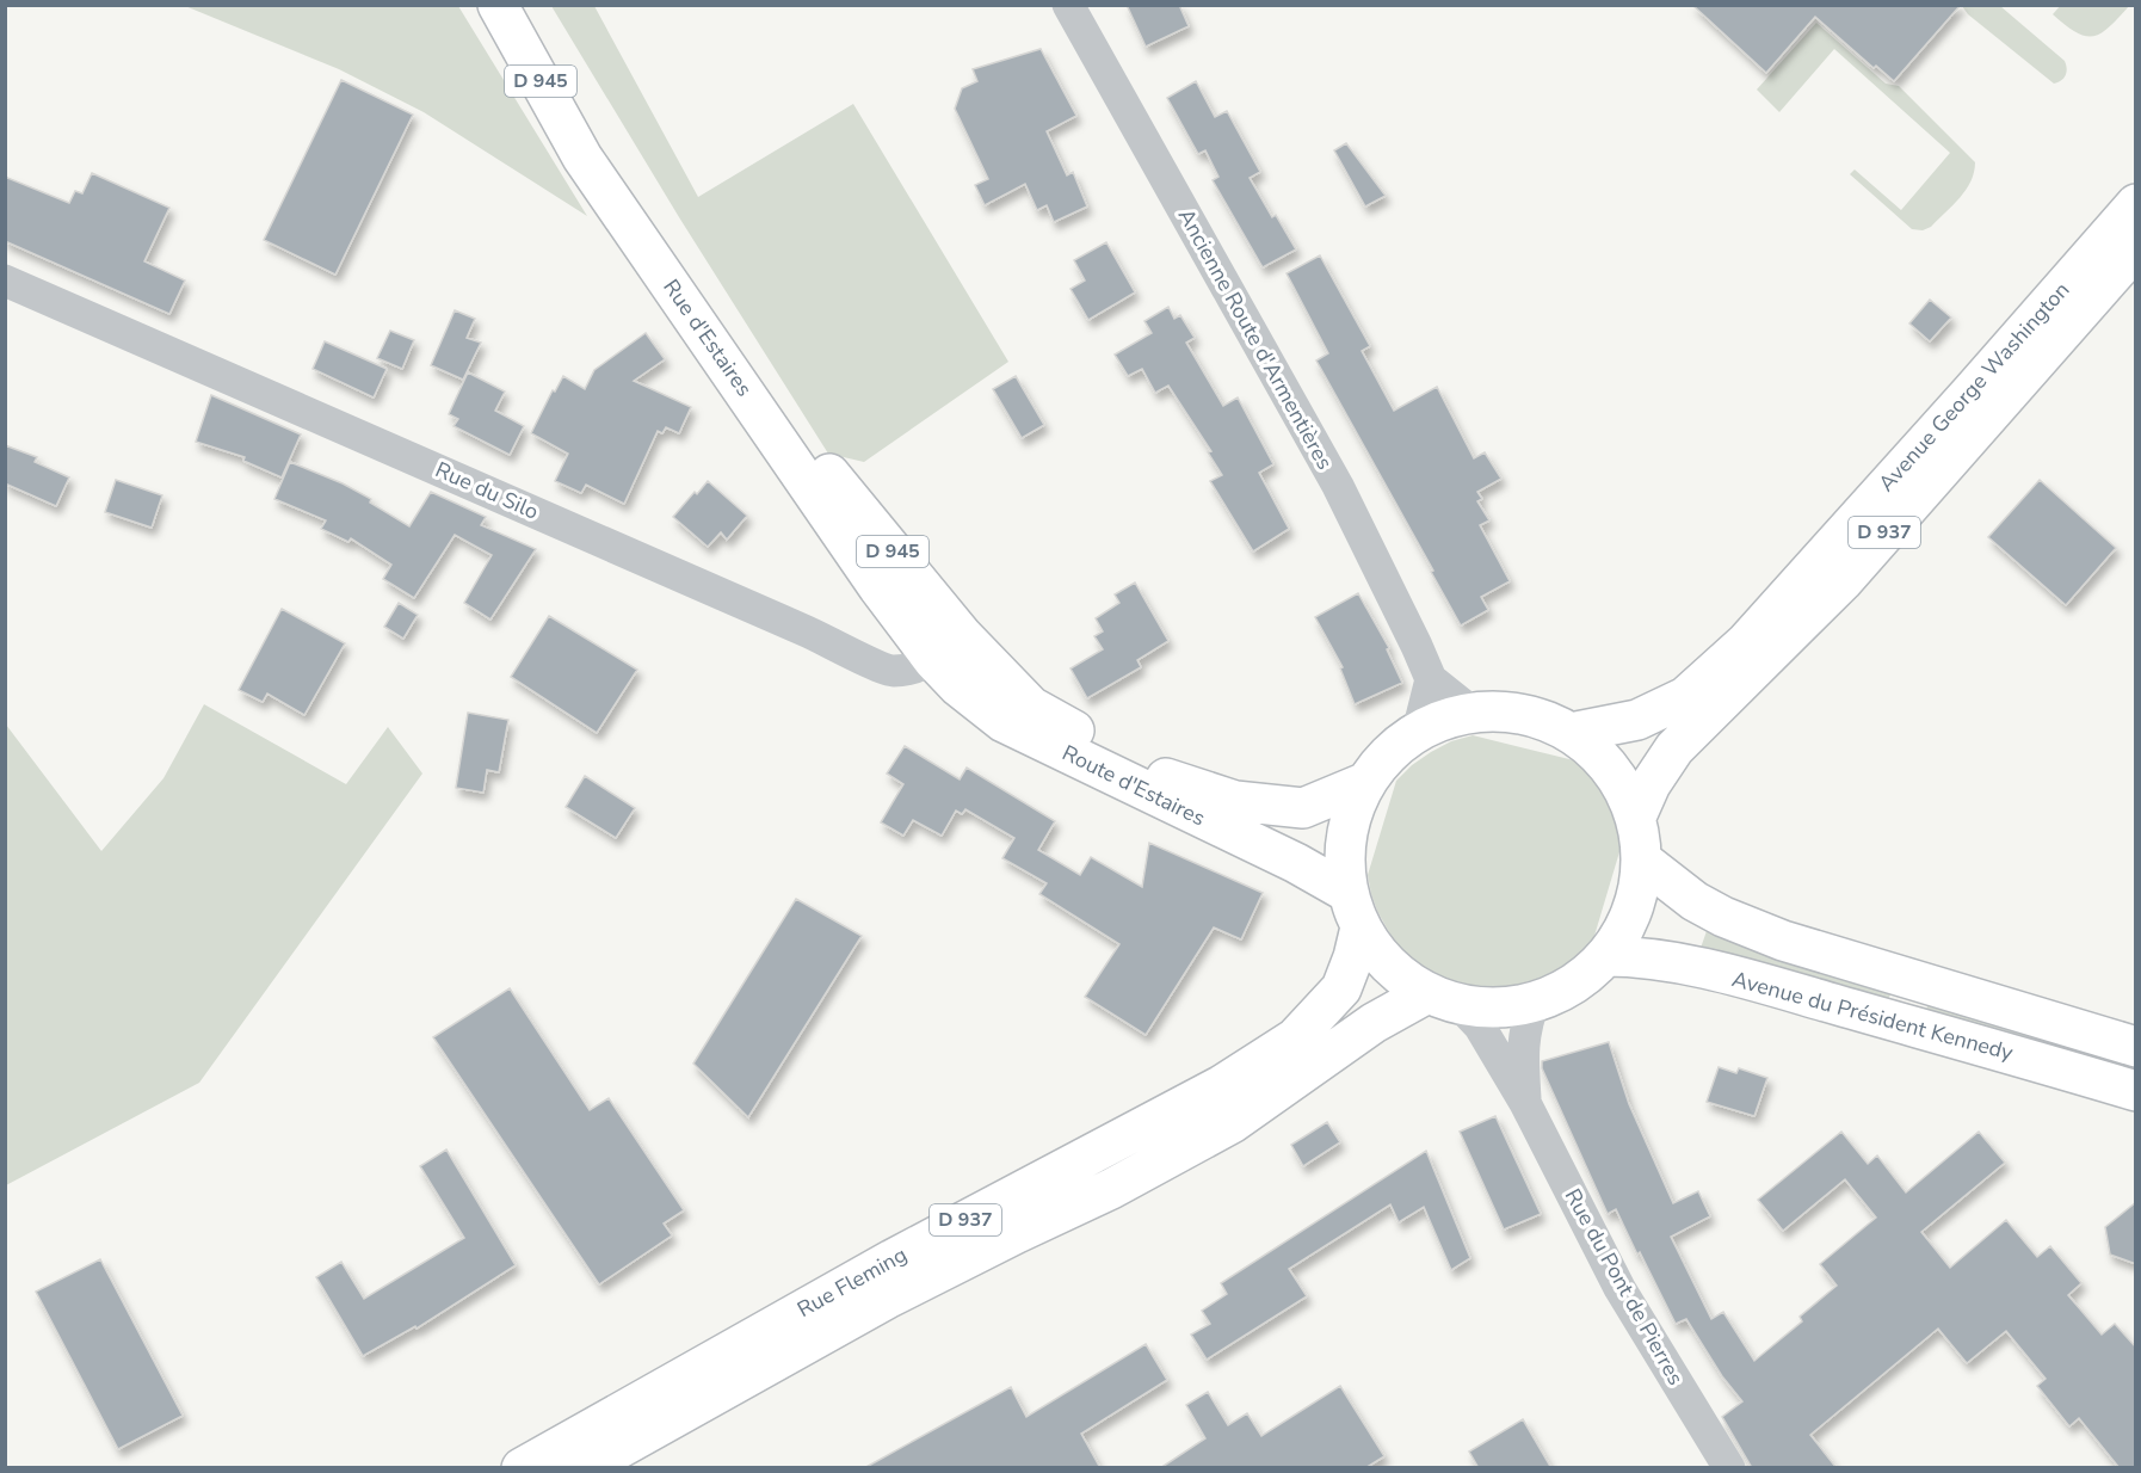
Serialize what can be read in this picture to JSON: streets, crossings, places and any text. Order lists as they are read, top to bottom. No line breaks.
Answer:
{"streets":{"main road":["D 945","Rue d'Estaires","Avenue George Washington","D 937","Route d'Estaires","Avenue du Président Kennedy","Rue Fleming"],"street":["Ancienne Route d'Armentières","Rue du Silo","Rue du Pont de Pierres"]},"crossings":[["D 945","Rue d'Estaires"],["D 945","Rue du Silo"],["D 945","Route d'Estaires"],["Rue d'Estaires","Rue du Silo"],["Rue d'Estaires","Route d'Estaires"],["Rue du Silo","Route d'Estaires"],["Route d'Estaires","Rue Fleming"],["Rue Fleming","Rue du Pont de Pierres"]]}
